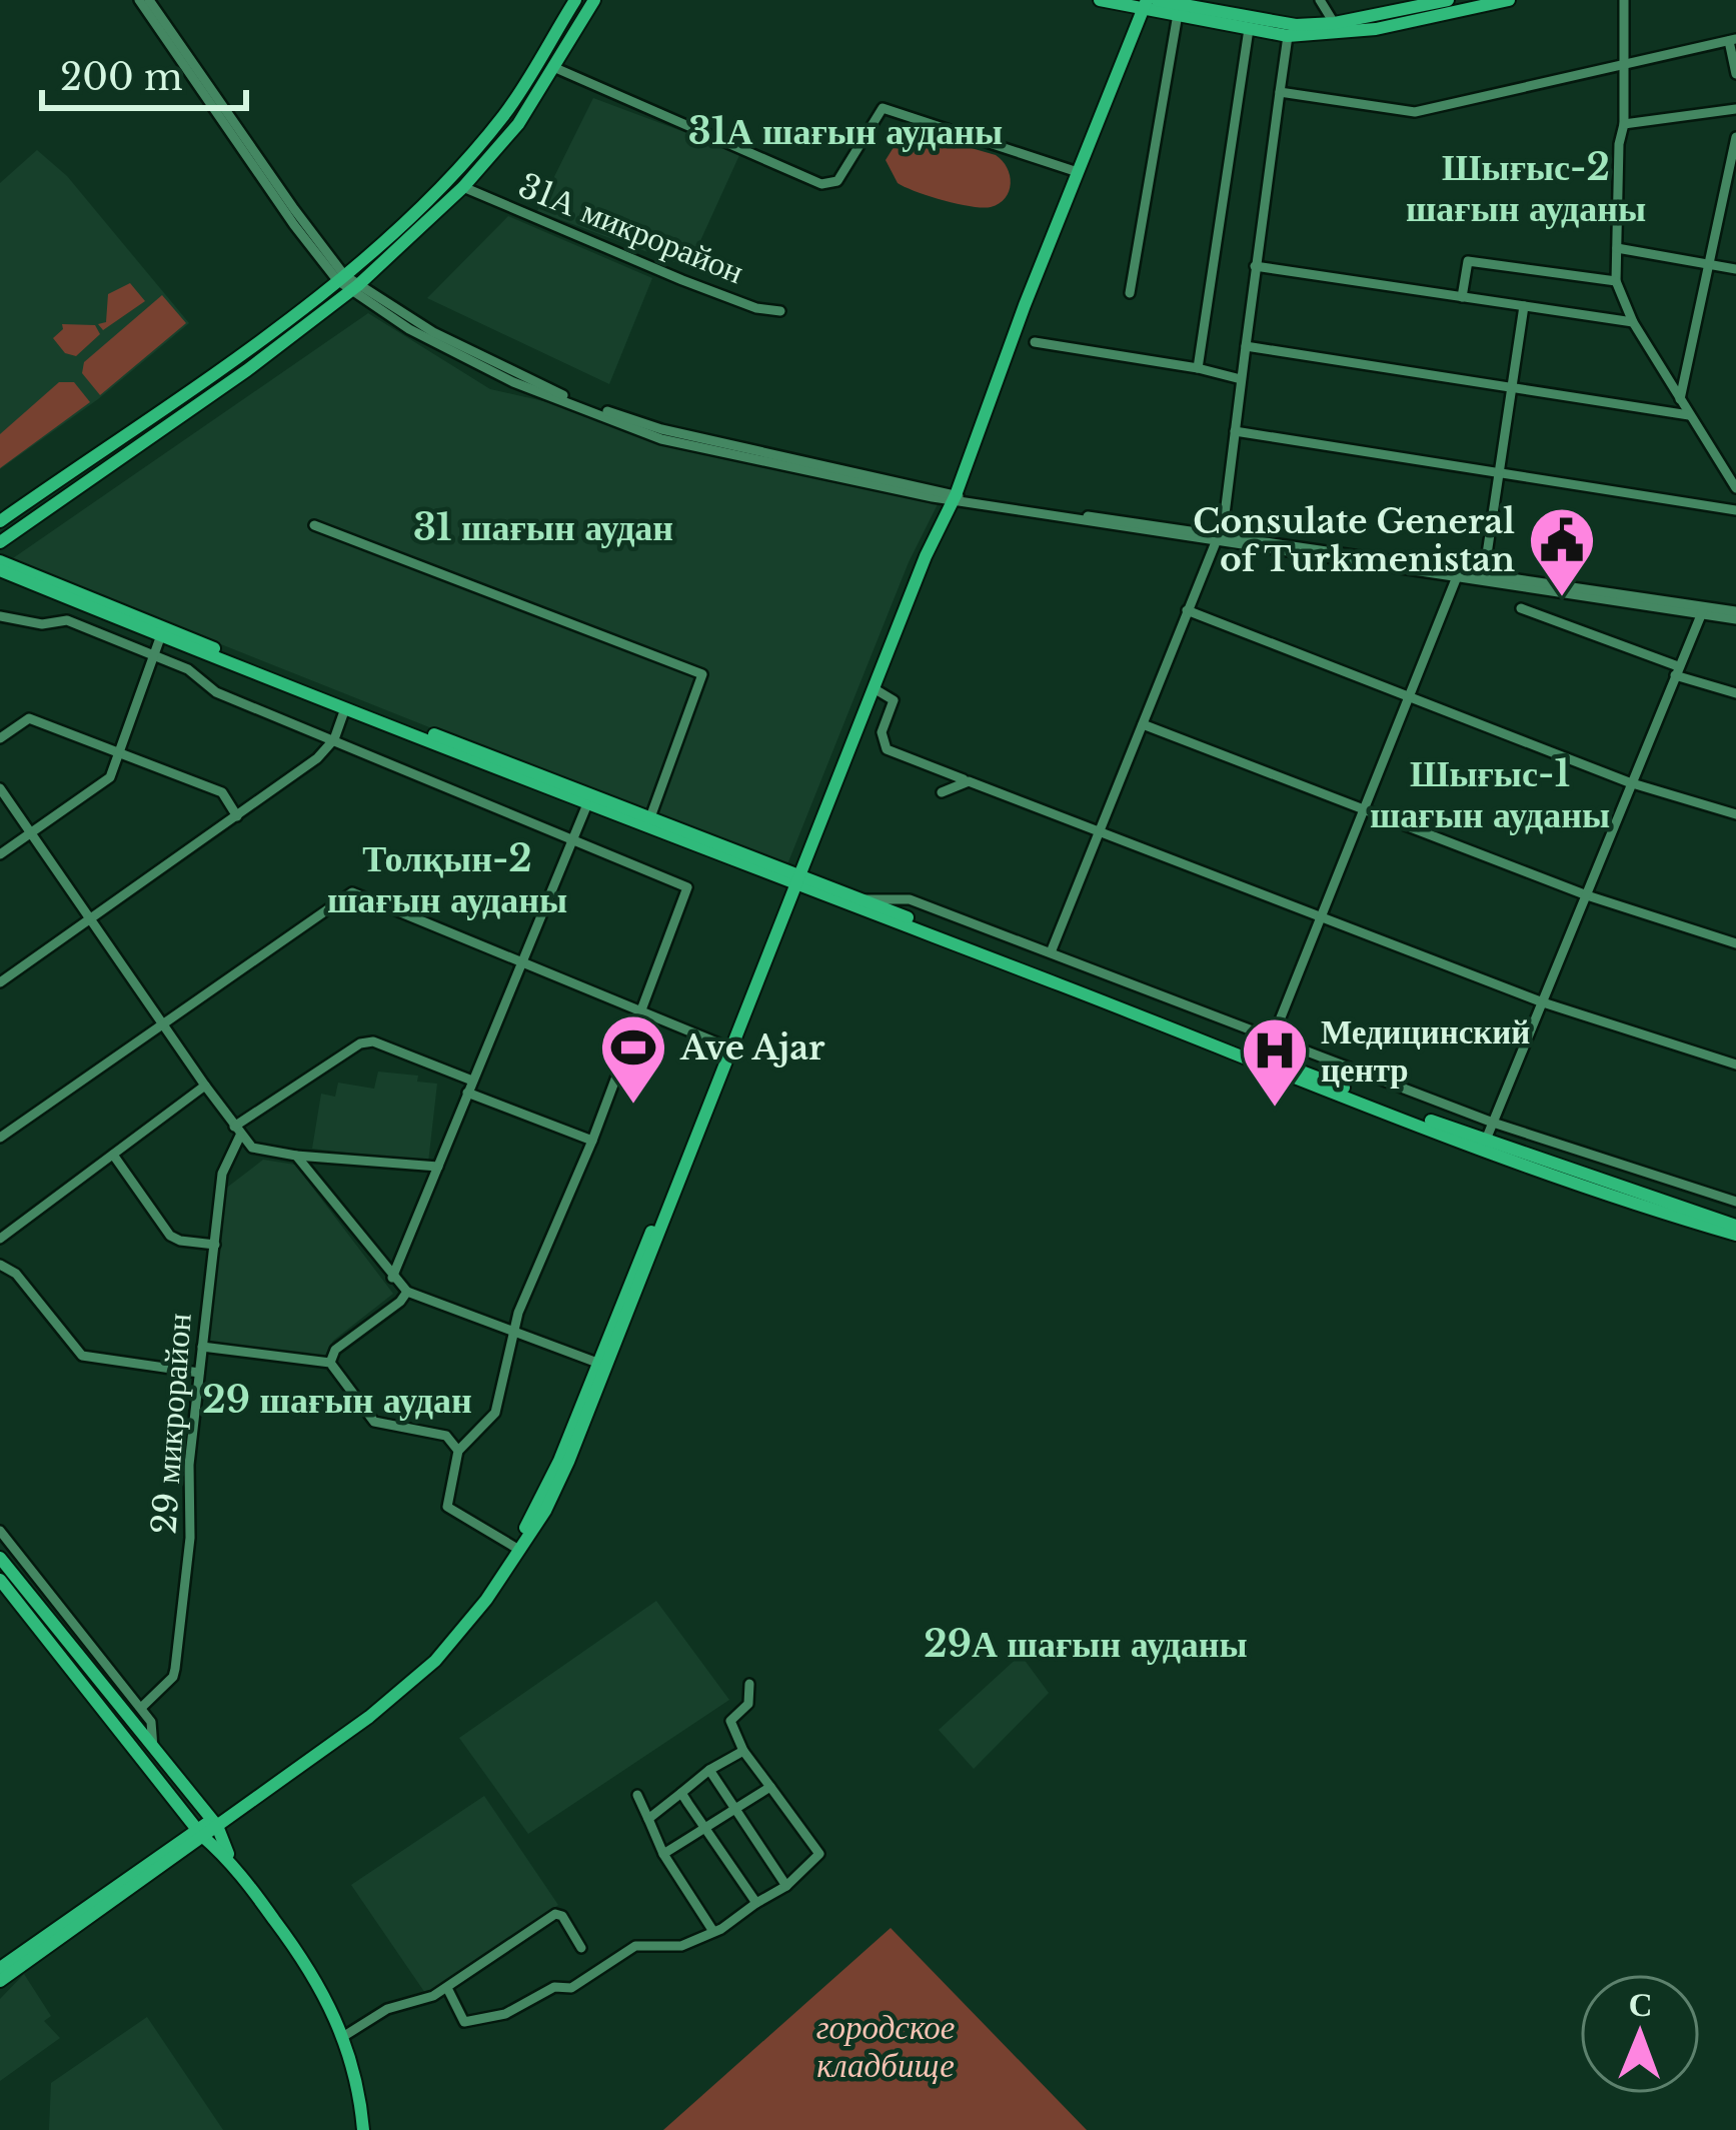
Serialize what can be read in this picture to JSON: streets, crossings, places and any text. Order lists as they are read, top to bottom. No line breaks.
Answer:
{"streets":{"street":["31А микрорайон","29 микрорайон"]},"districts":["31А шағын ауданы","Шығыс-2 шағын ауданы","31 шағын аудан","Шығыс-1 шағын ауданы","Толқын-2 шағын ауданы","29 шағын аудан","29А шағын ауданы"],"parks":["городское кладбище"],"places":{"public building":["Consulate General of Turkmenistan"],"sports":["Ave Ajar"],"hospital":["Медицинский центр"]},"scale_bar":"200 m","north":"top"}
